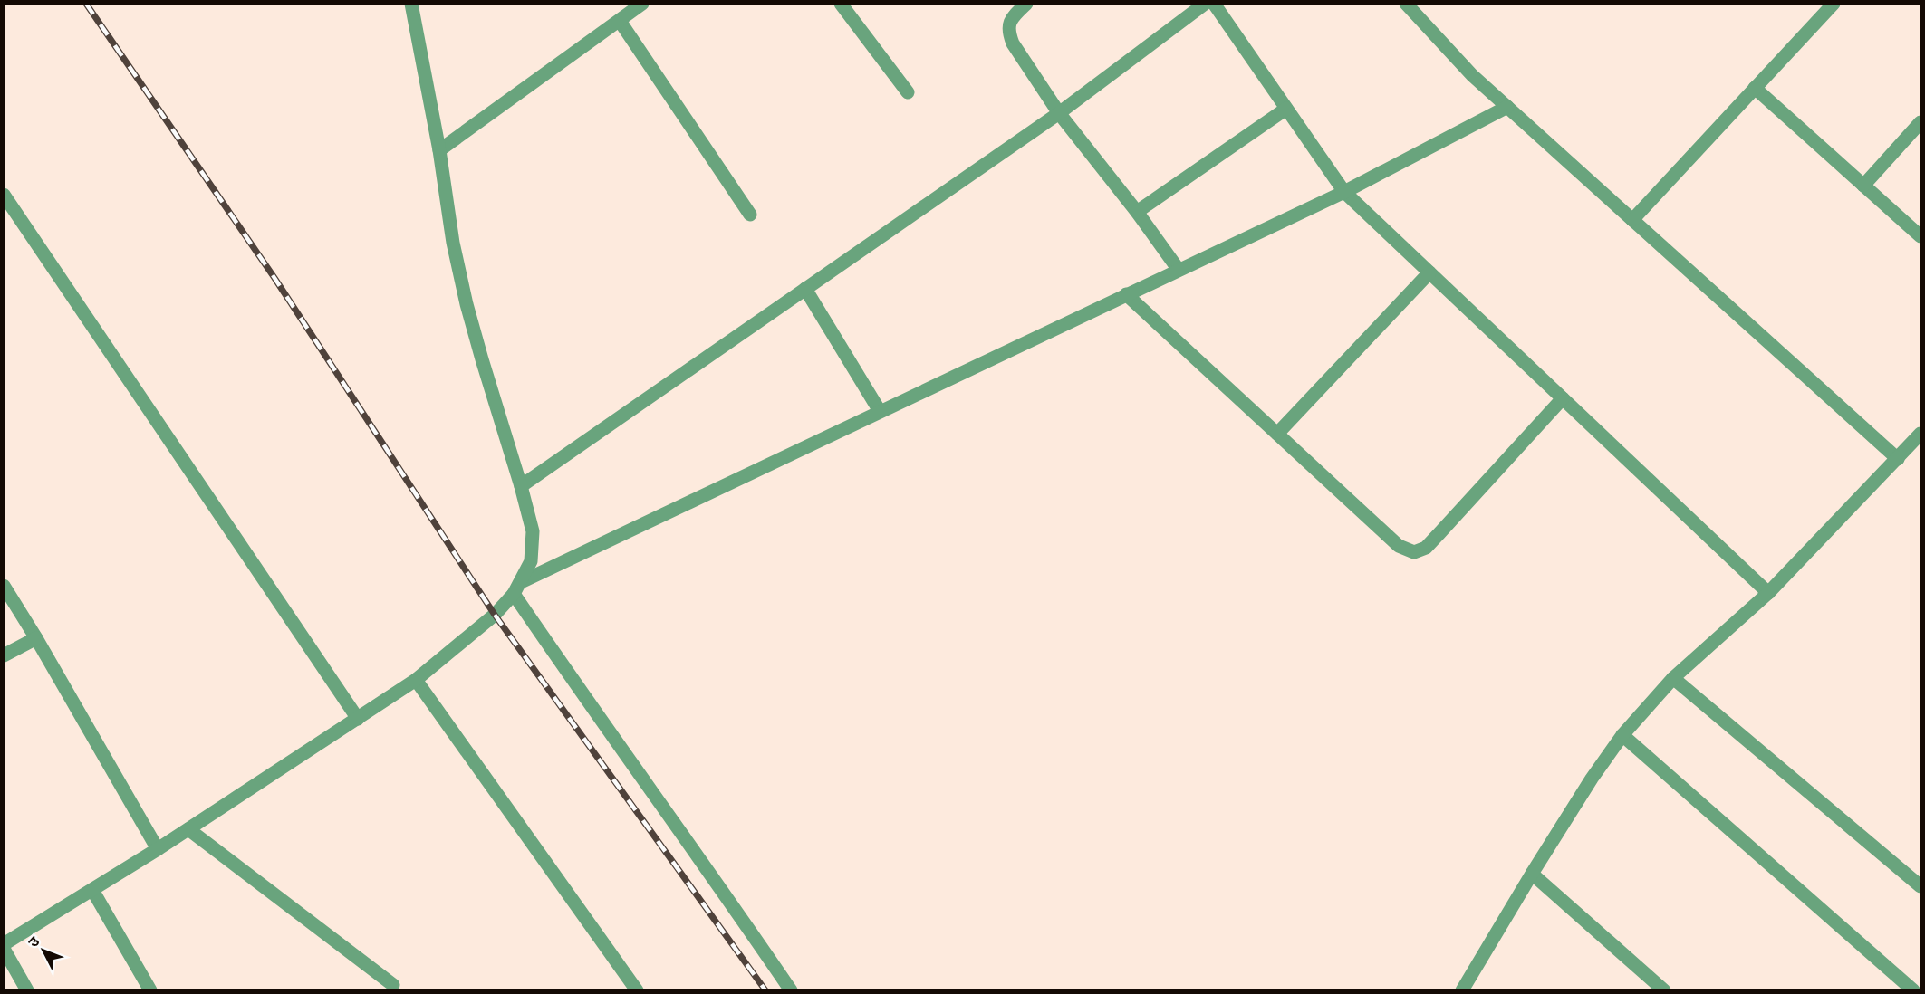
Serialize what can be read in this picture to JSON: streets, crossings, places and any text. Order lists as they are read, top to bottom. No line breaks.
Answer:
{"north":"top left"}
